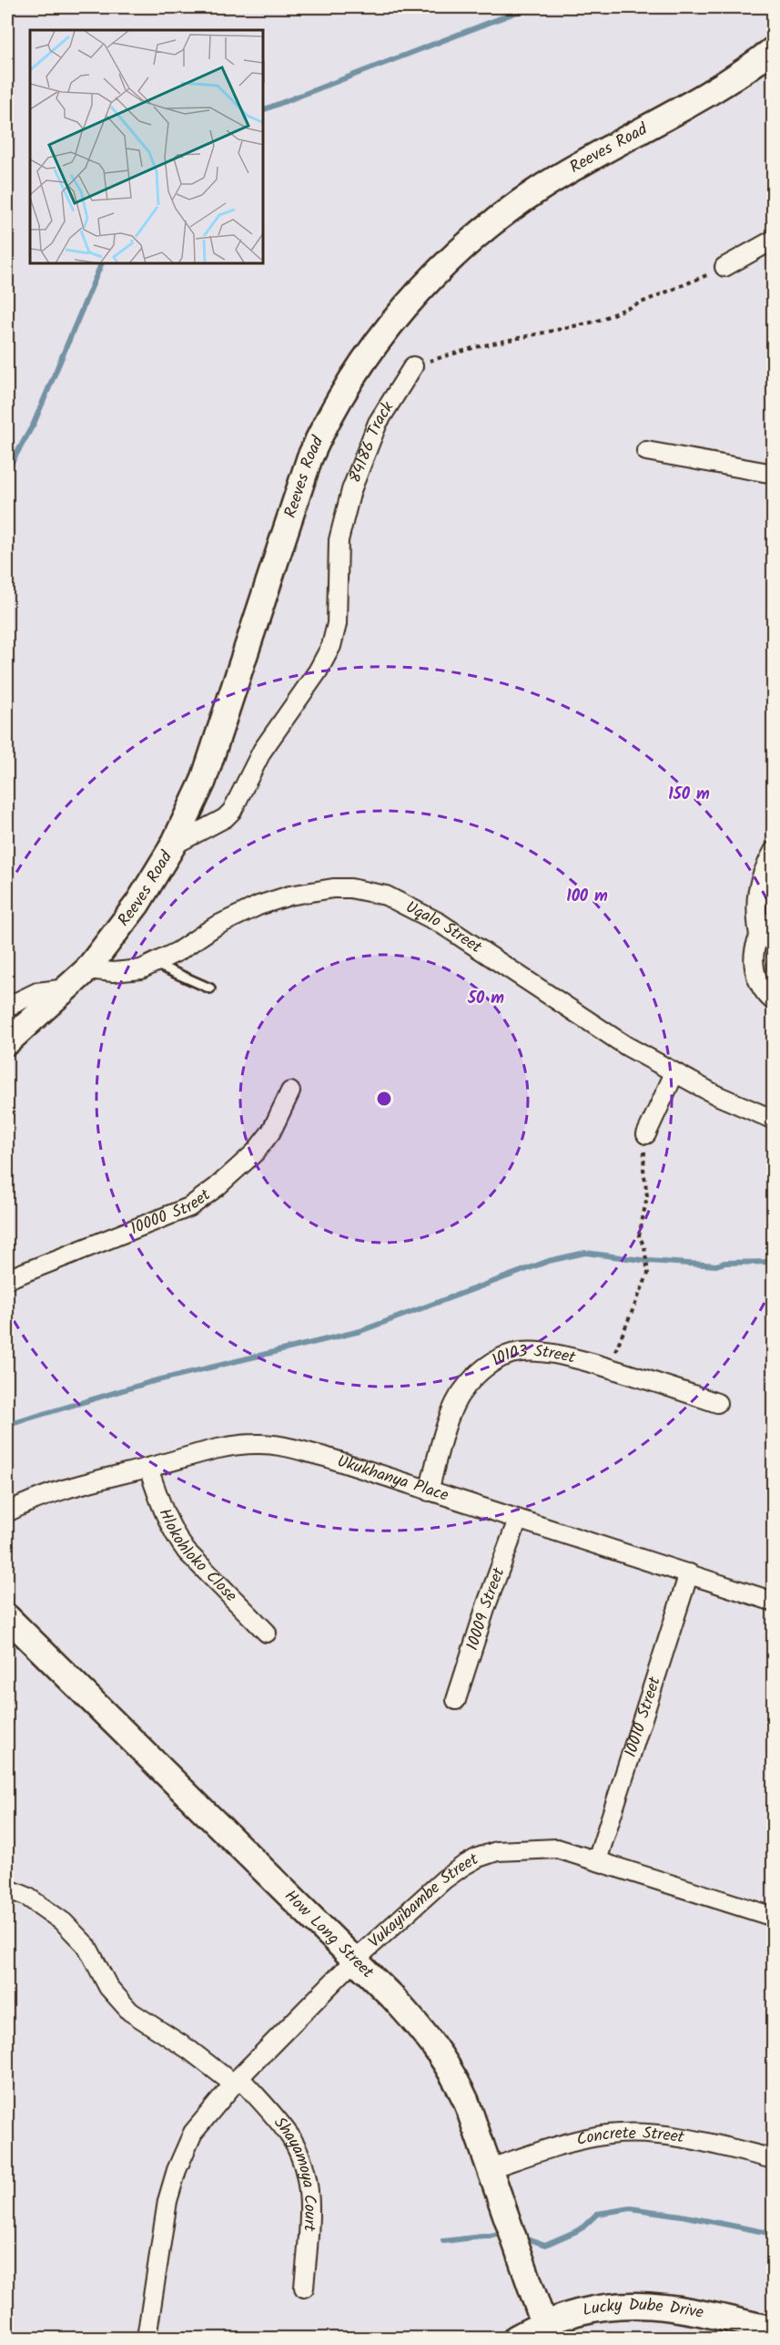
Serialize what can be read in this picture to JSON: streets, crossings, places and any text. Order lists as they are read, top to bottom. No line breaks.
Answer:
{"streets":{"street":["Reeves Road","84186 Track","Uqalo Street","10000 Street","10103 Street","Ukukhanya Place","Hlokohloko Close","10009 Street","10010 Street","Vukayibambe Street","How Long Street","Concrete Street","Shayamoya Court","Lucky Dube Drive"]},"crossings":[["Reeves Road","84186 Track"],["Reeves Road","Uqalo Street"],["10103 Street","Ukukhanya Place"],["Ukukhanya Place","Hlokohloko Close"],["Ukukhanya Place","10009 Street"],["Ukukhanya Place","10010 Street"],["10010 Street","Vukayibambe Street"],["Vukayibambe Street","How Long Street"],["Vukayibambe Street","Shayamoya Court"],["How Long Street","Concrete Street"],["How Long Street","Lucky Dube Drive"]],"rings":["150 m","100 m","50 m"]}
